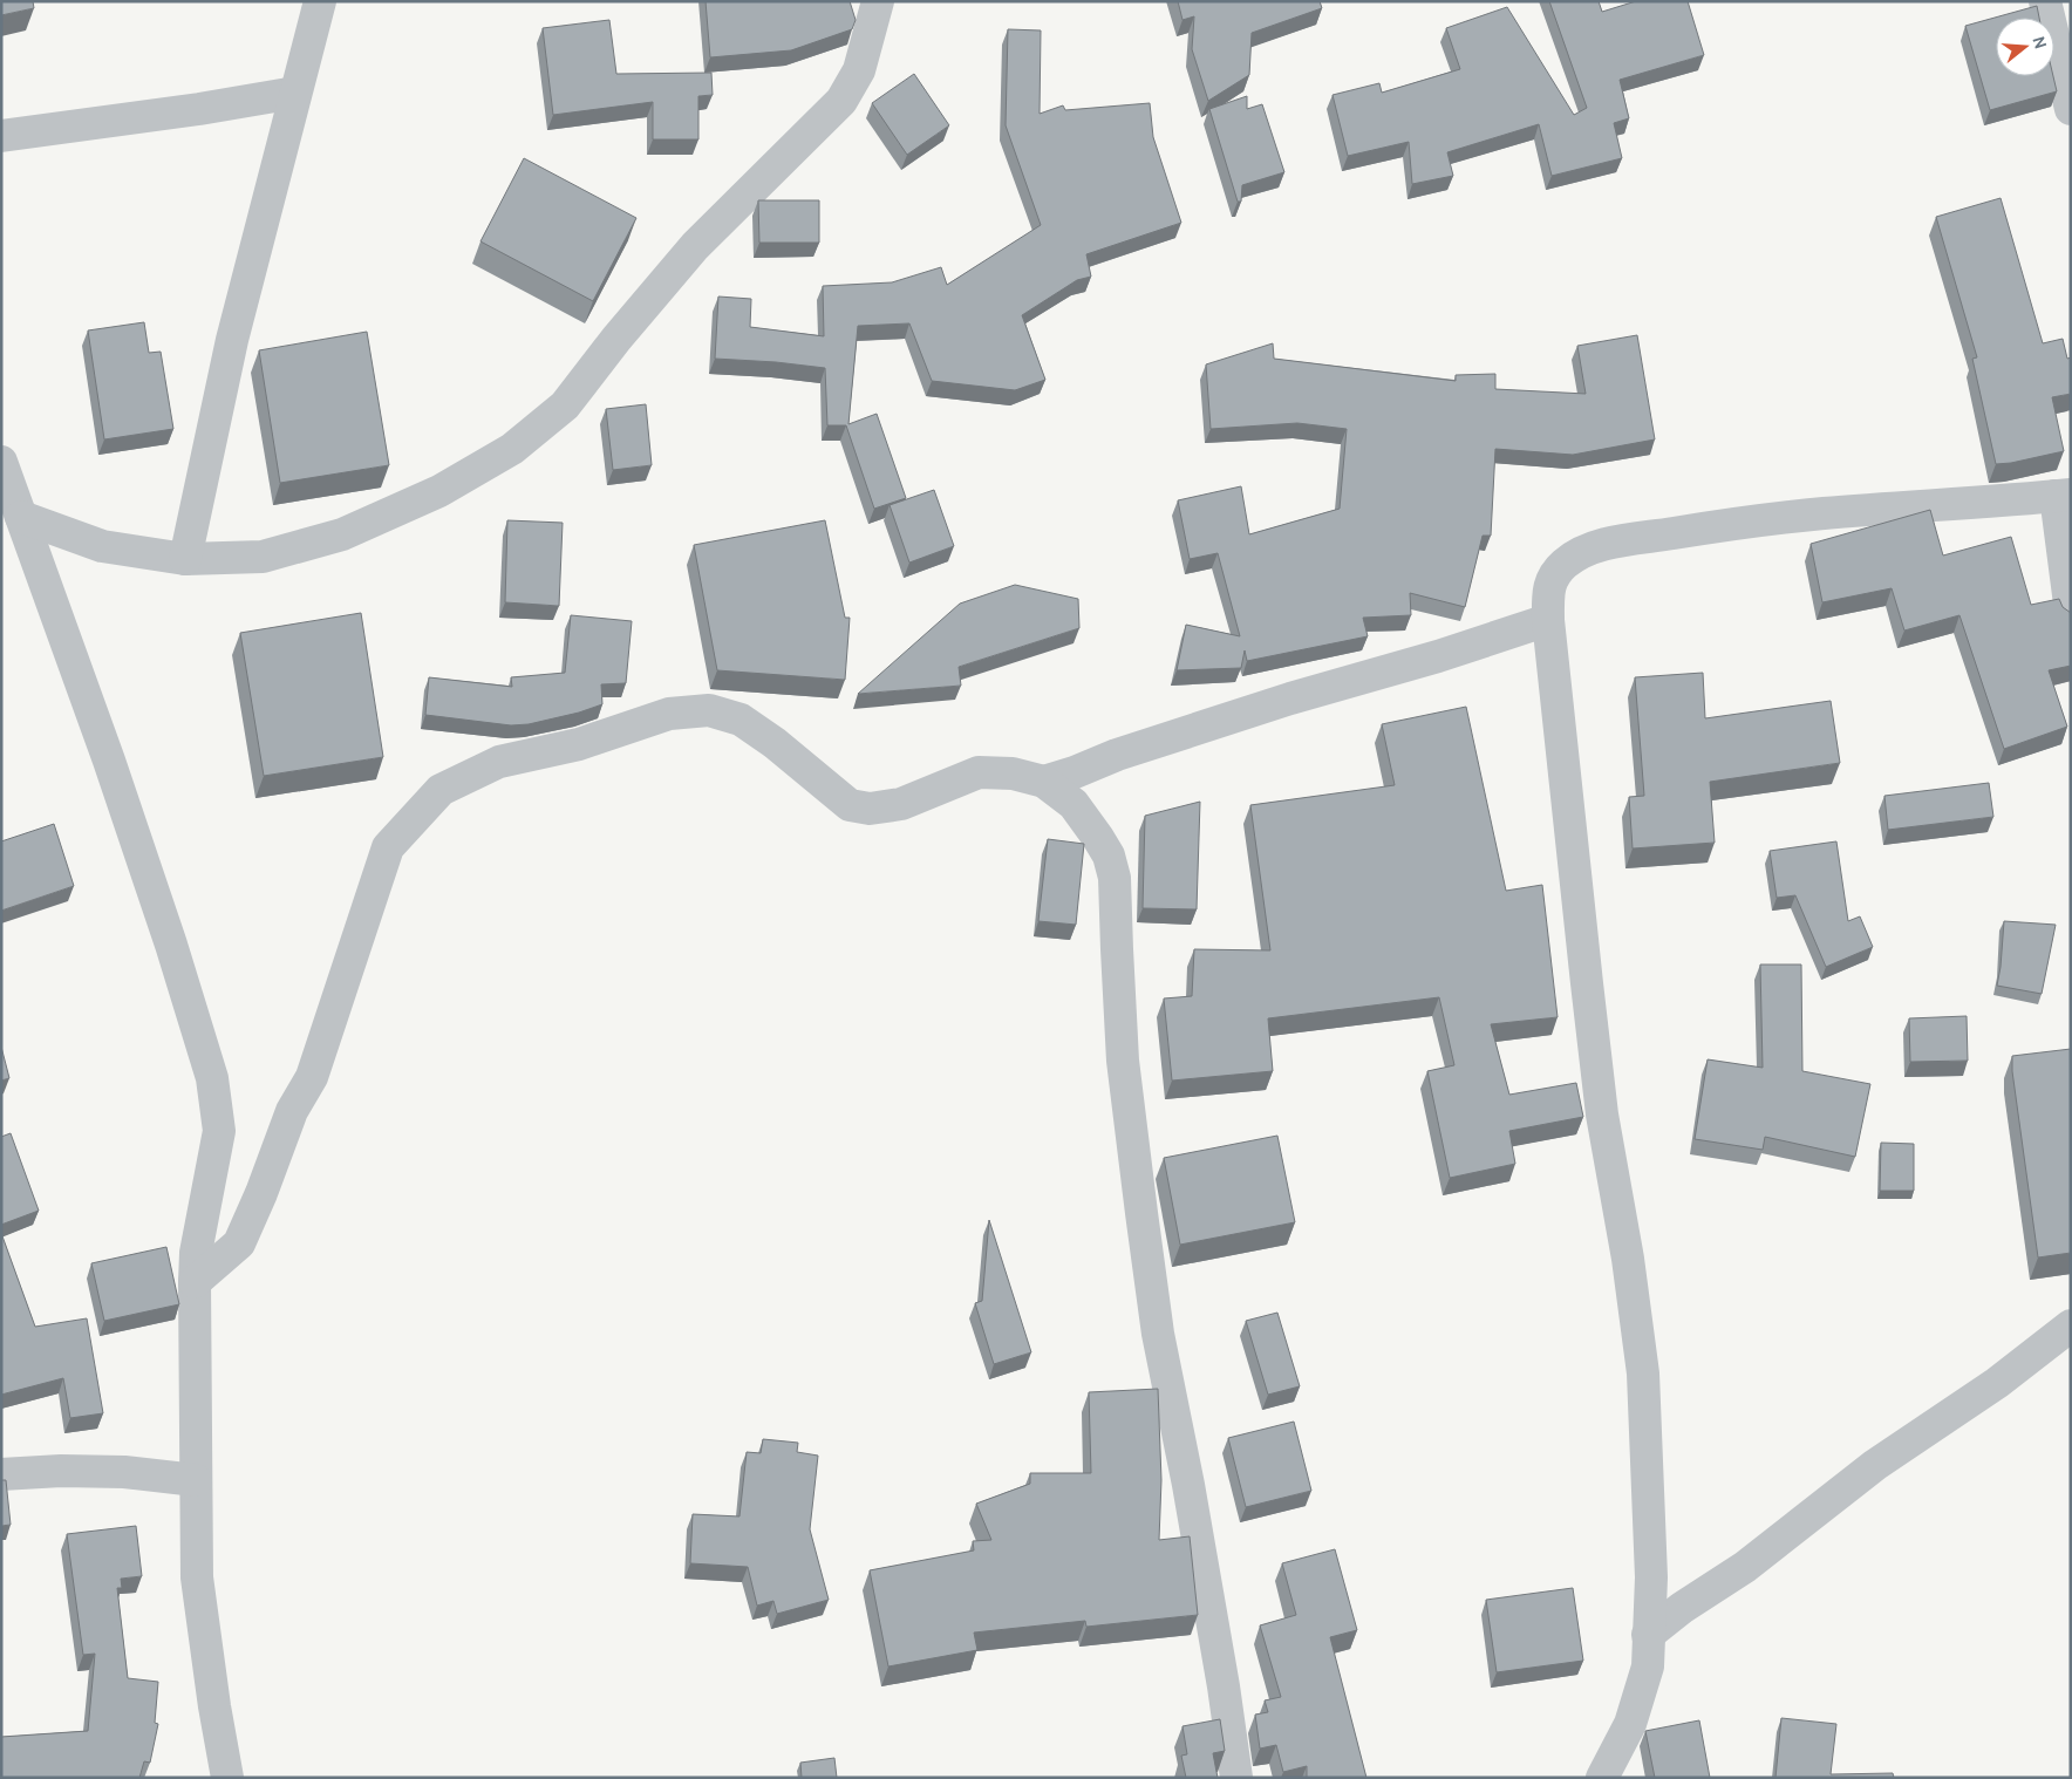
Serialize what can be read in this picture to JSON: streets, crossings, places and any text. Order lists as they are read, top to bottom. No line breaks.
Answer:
{"north":"right"}
